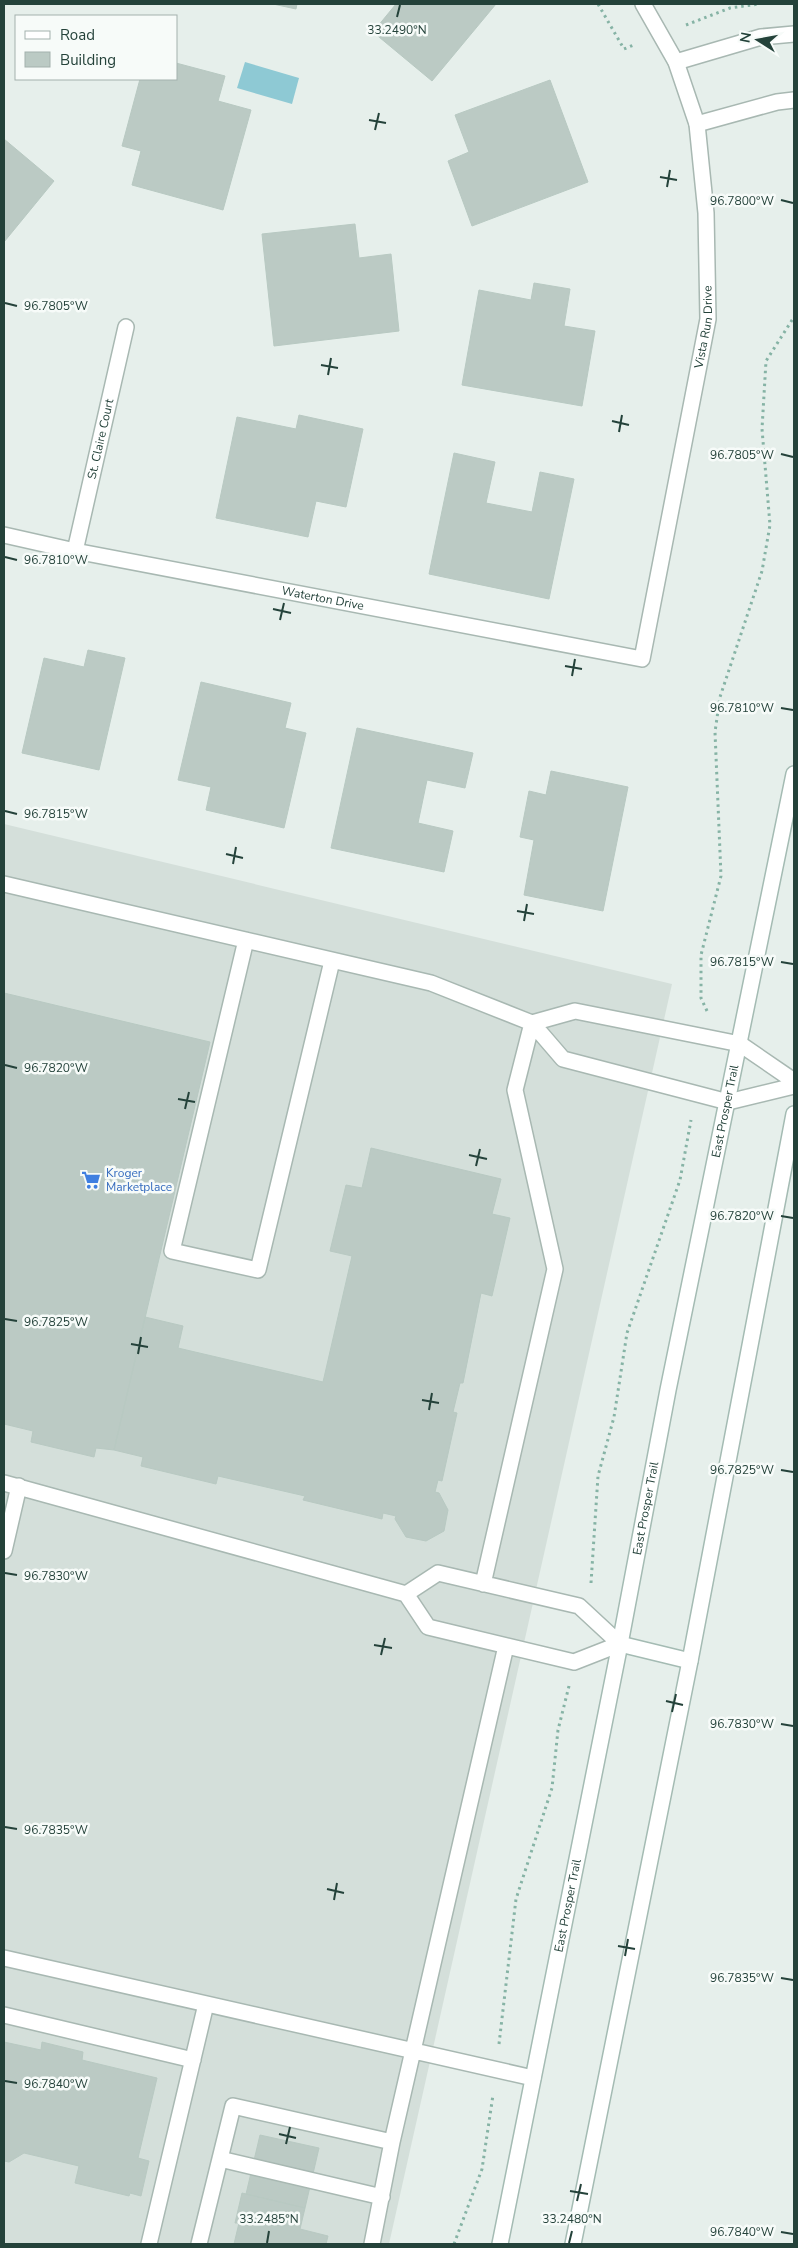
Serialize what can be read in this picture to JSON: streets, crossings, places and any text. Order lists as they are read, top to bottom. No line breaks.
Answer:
{"streets":{"main road":["Vista Run Drive","St. Claire Court","Waterton Drive","East Prosper Trail"]},"crossings":[["Vista Run Drive","Waterton Drive"],["St. Claire Court","Waterton Drive"]],"places":{"supermarket":["Kroger Marketplace"]},"legend":["Road","Building"],"north":"left","coordinates":["33.2490°N","96.7800°W","96.7805°W","96.7810°W","96.7815°W","96.7820°W","96.7825°W","96.7830°W","96.7835°W","96.7840°W","33.2485°N","33.2480°N"]}
